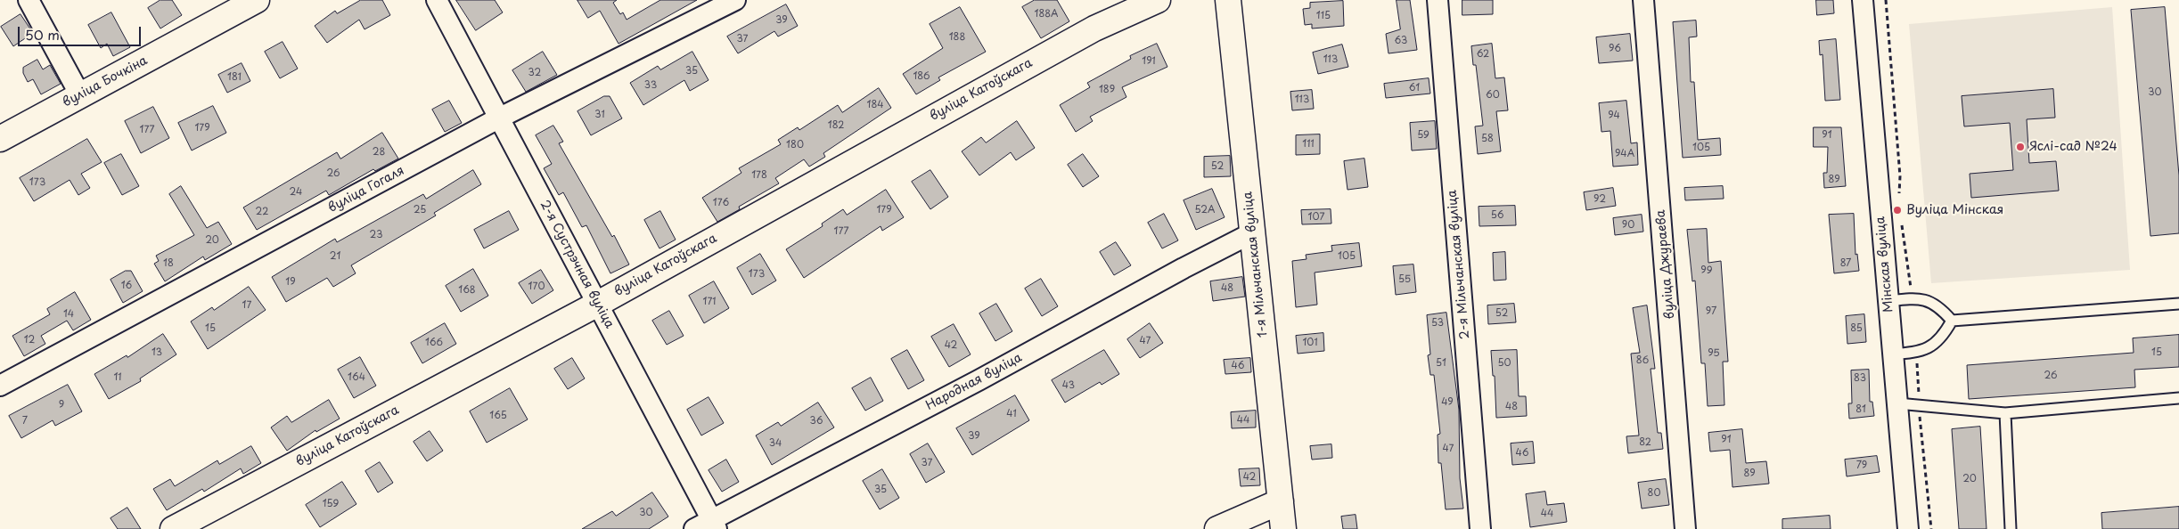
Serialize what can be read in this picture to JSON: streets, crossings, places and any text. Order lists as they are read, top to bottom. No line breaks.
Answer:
{"streets":{"street":["вуліца Бочкіна","вуліца Катоўскага","вуліца Гогаля","2-я Сустрэчная вуліца","1-я Мільчанская вуліца","2-я Мільчанская вуліца","вуліца Джураева","Мінская вуліца","Народная вуліца"]},"crossings":[["вуліца Катоўскага","2-я Сустрэчная вуліца"],["вуліца Гогаля","2-я Сустрэчная вуліца"],["2-я Сустрэчная вуліца","Народная вуліца"],["1-я Мільчанская вуліца","Народная вуліца"]],"places":["Яслі-сад №24","Вуліца Мінская"],"house_numbers":["188А","115","39","188","37","63","96","62","113","191","35","32","186","181","33","61","189","30","60","113","184","31","94","182","179","177","59","91","58","111","180","105","28","94А","52","26","178","89","173","24","92","176","25","179","52А","22","56","107","90","177","23","20","21","105","18","87","99","173","55","19","16","170","48","168","171","17","97","52","14","53","15","85","12","47","166","101","42","13","15","95","86","51","50","46","26","11","164","83","43","49","9","48","81","41","165","44","7","36","39","91","82","34","47","46","37","79","89","42","20","35","80","159","30","44"],"scale_bar":"50 m"}
